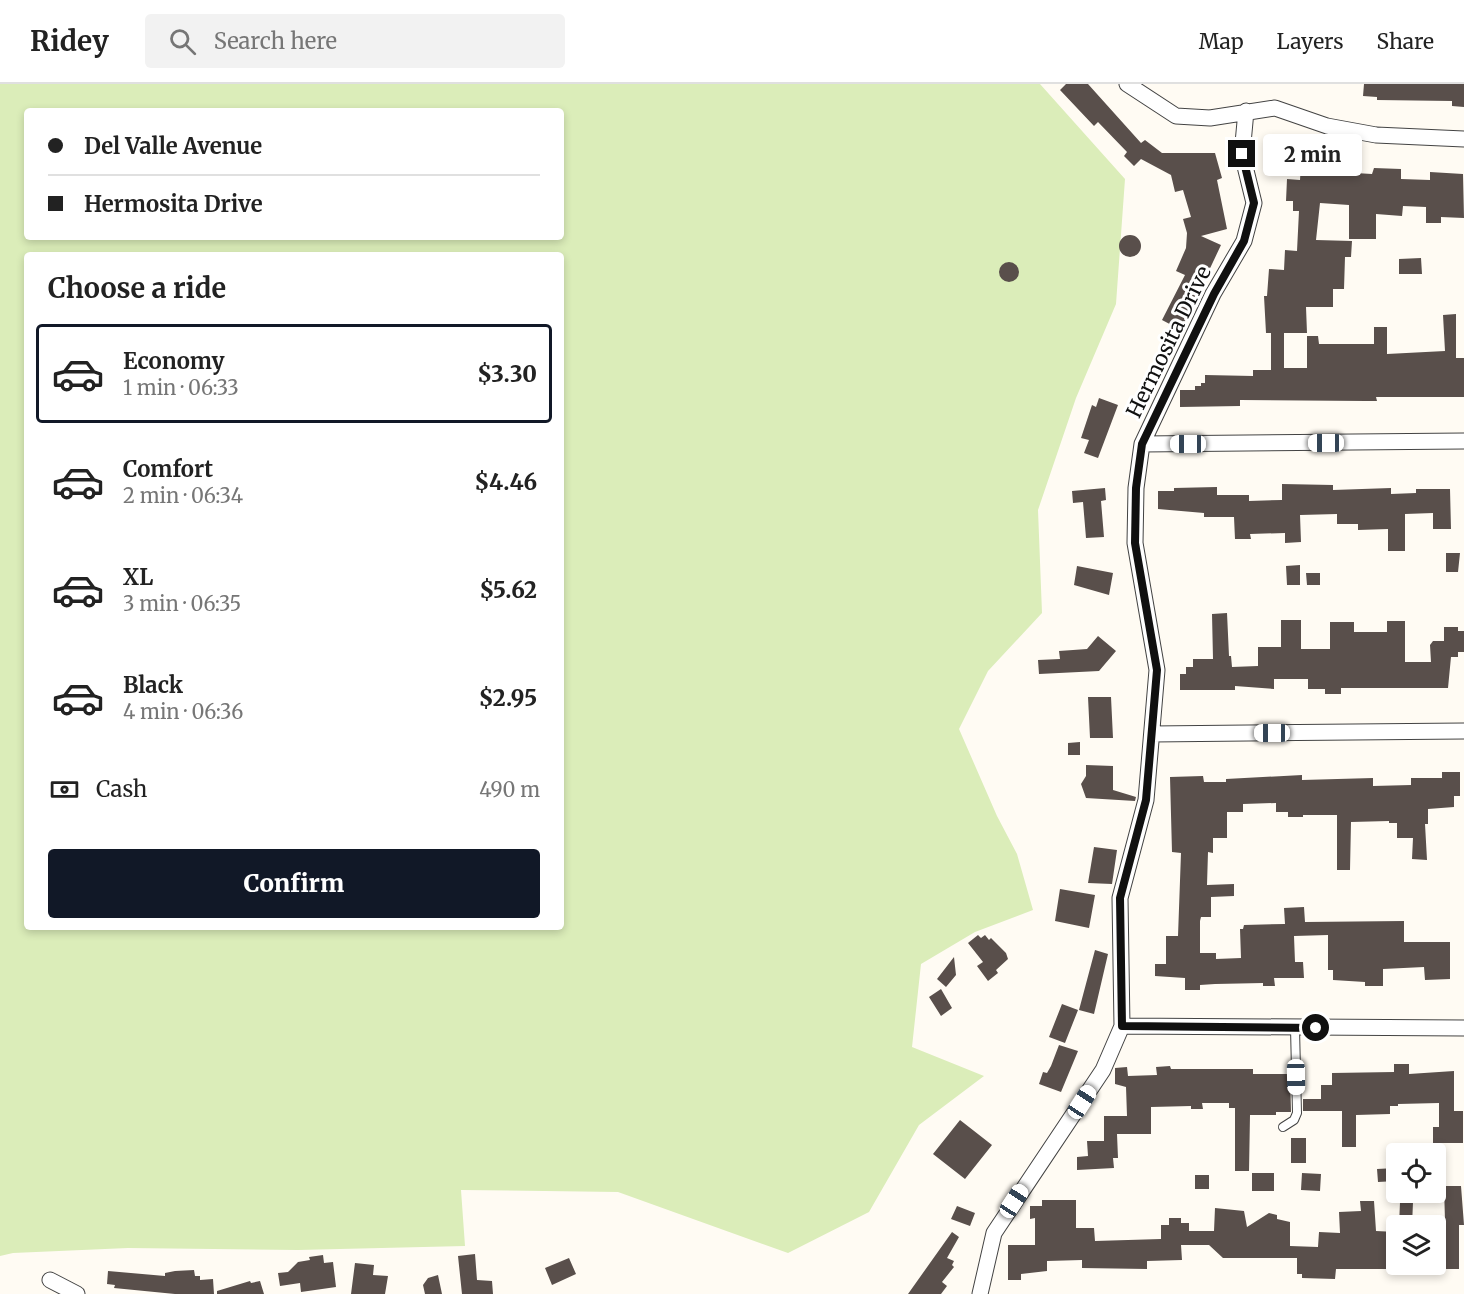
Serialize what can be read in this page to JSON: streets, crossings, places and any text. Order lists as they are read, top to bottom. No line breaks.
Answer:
{"streets":{"street":["Hermosita Drive"]},"page":{"header":"Ridey","search":"Search here","nav":["Map","Layers","Share"],"banner":["Del Valle Avenue","Hermosita Drive"],"bubble":"2 min","heading":"Choose a ride","list":[{"name":"Economy","note":"1 min · 06:33","value":"$3.30"},{"name":"Comfort","note":"2 min · 06:34","value":"$4.46"},{"name":"XL","note":"3 min · 06:35","value":"$5.62"},{"name":"Black","note":"4 min · 06:36","value":"$2.95"}],"pay":["Cash","490 m"],"buttons":"Confirm"}}
